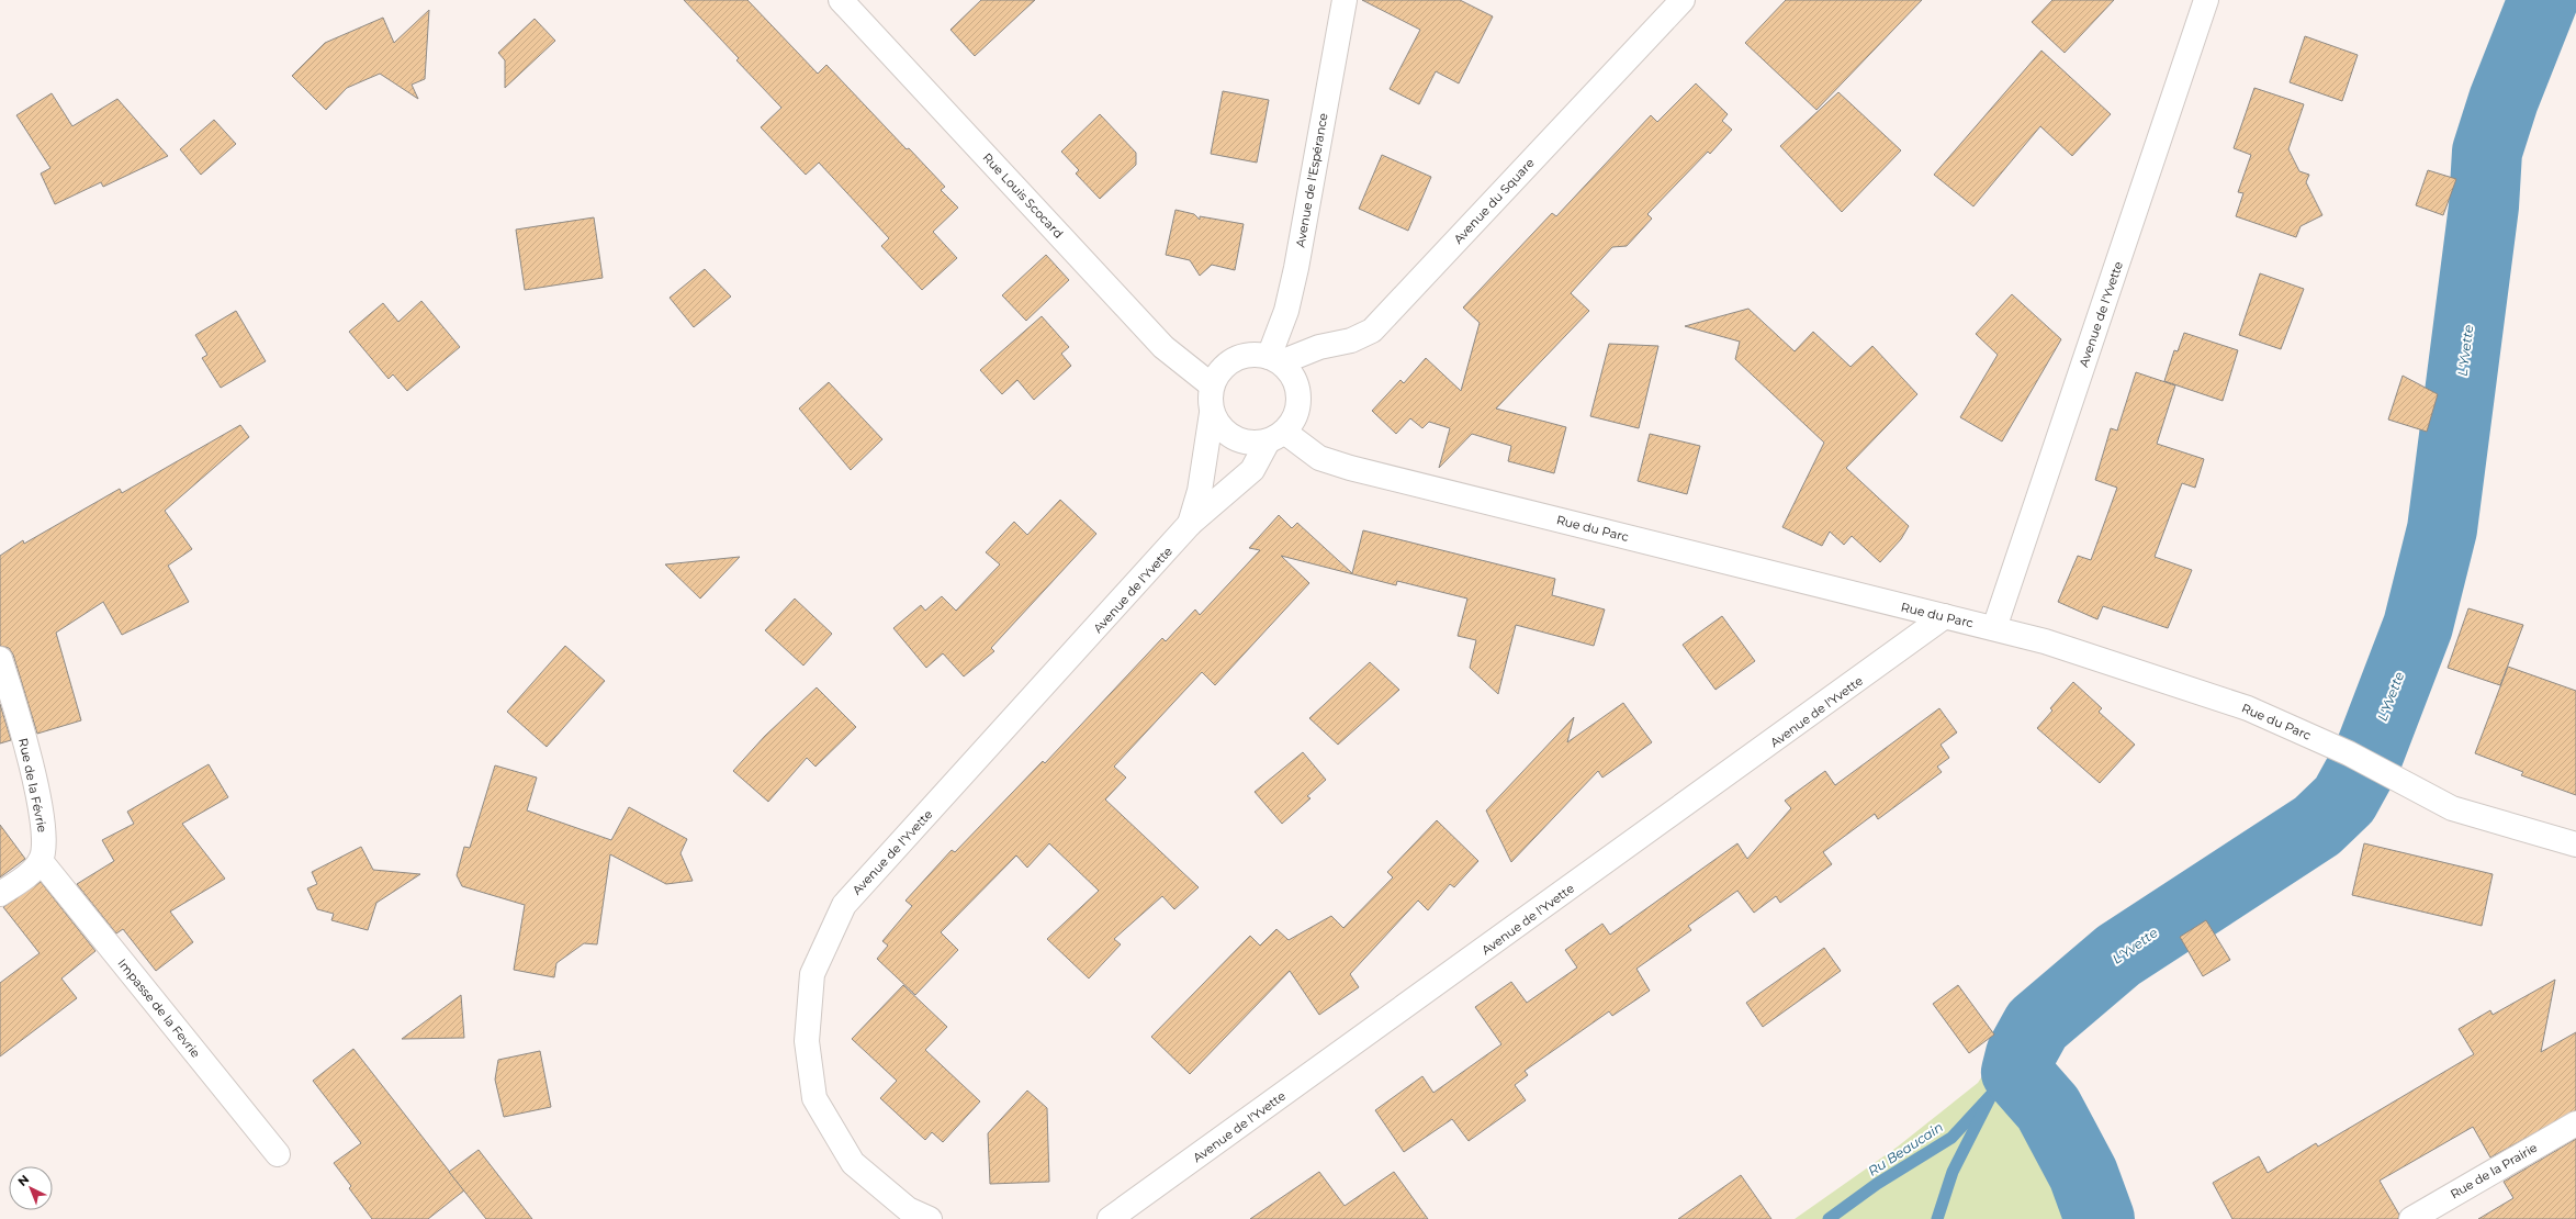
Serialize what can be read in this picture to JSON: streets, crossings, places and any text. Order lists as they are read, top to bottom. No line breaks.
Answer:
{"streets":{"street":["Avenue de l'Espérance","Rue Louis Scocard","Avenue du Square","Avenue de l'Yvette","Rue du Parc","Rue de la Févrie","Impasse de la Fevrie","Rue de la Prairie"]},"crossings":[["Avenue de l'Espérance","Rue Louis Scocard"],["Avenue de l'Espérance","Avenue du Square"],["Avenue de l'Espérance","Avenue de l'Yvette"],["Avenue de l'Espérance","Rue du Parc"],["Rue Louis Scocard","Avenue du Square"],["Rue Louis Scocard","Avenue de l'Yvette"],["Rue Louis Scocard","Rue du Parc"],["Avenue du Square","Avenue de l'Yvette"],["Avenue du Square","Rue du Parc"],["Avenue de l'Yvette","Rue du Parc"],["Rue de la Févrie","Impasse de la Fevrie"]],"water":["L'Yvette","Ru Beaucain"],"north":"top left"}
